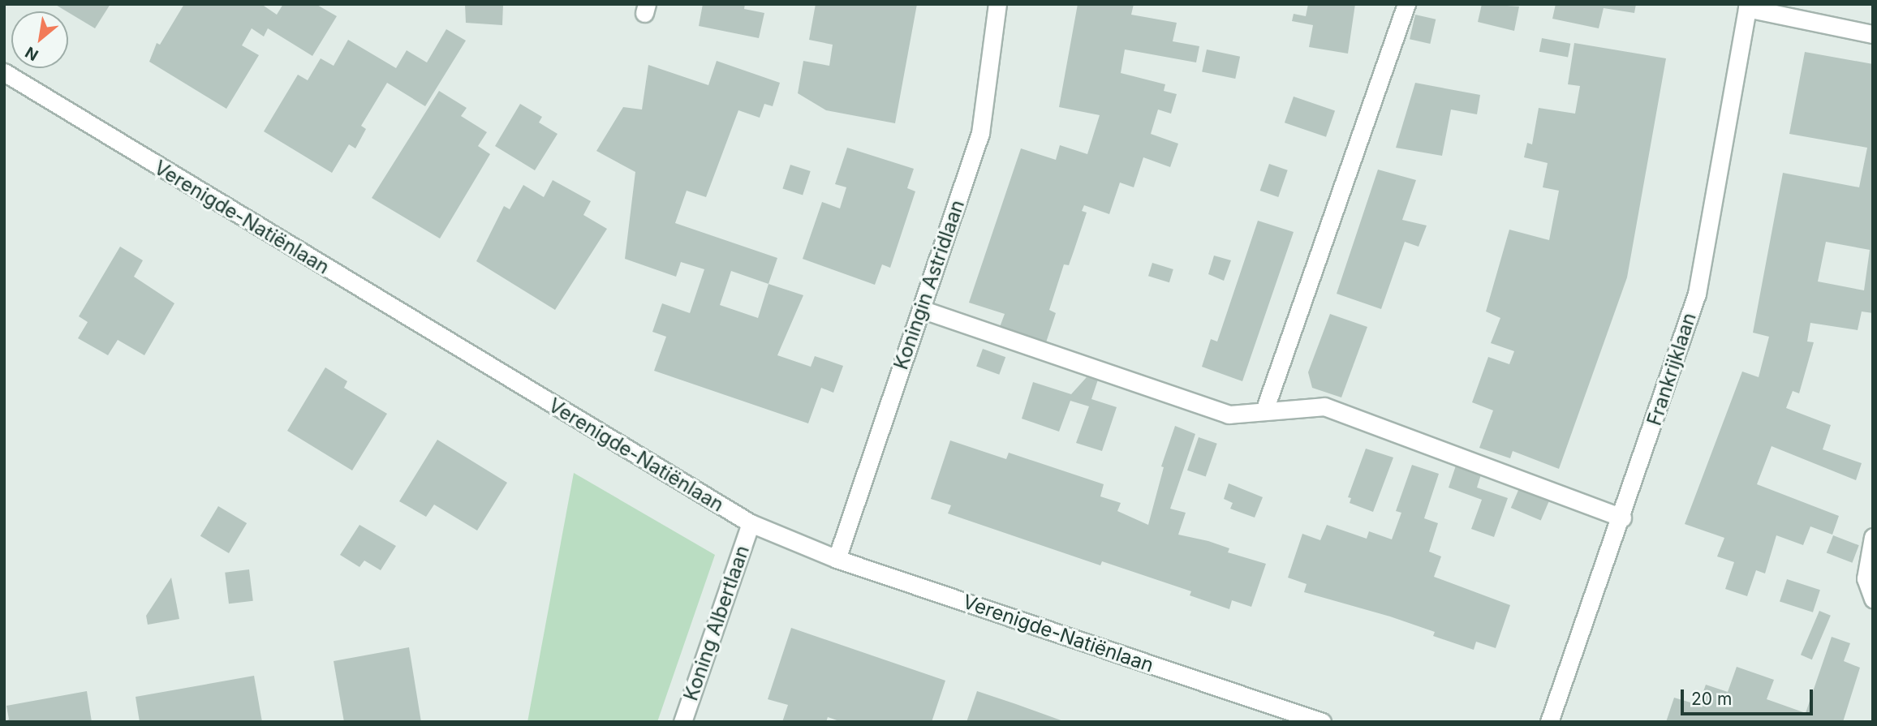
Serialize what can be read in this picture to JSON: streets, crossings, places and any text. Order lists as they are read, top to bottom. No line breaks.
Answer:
{"streets":{"street":["Verenigde-Natiënlaan","Koningin Astridlaan","Frankrijklaan","Koning Albertlaan"]},"crossings":[["Verenigde-Natiënlaan","Koningin Astridlaan"],["Verenigde-Natiënlaan","Koning Albertlaan"]],"scale_bar":"20 m","north":"bottom left"}
